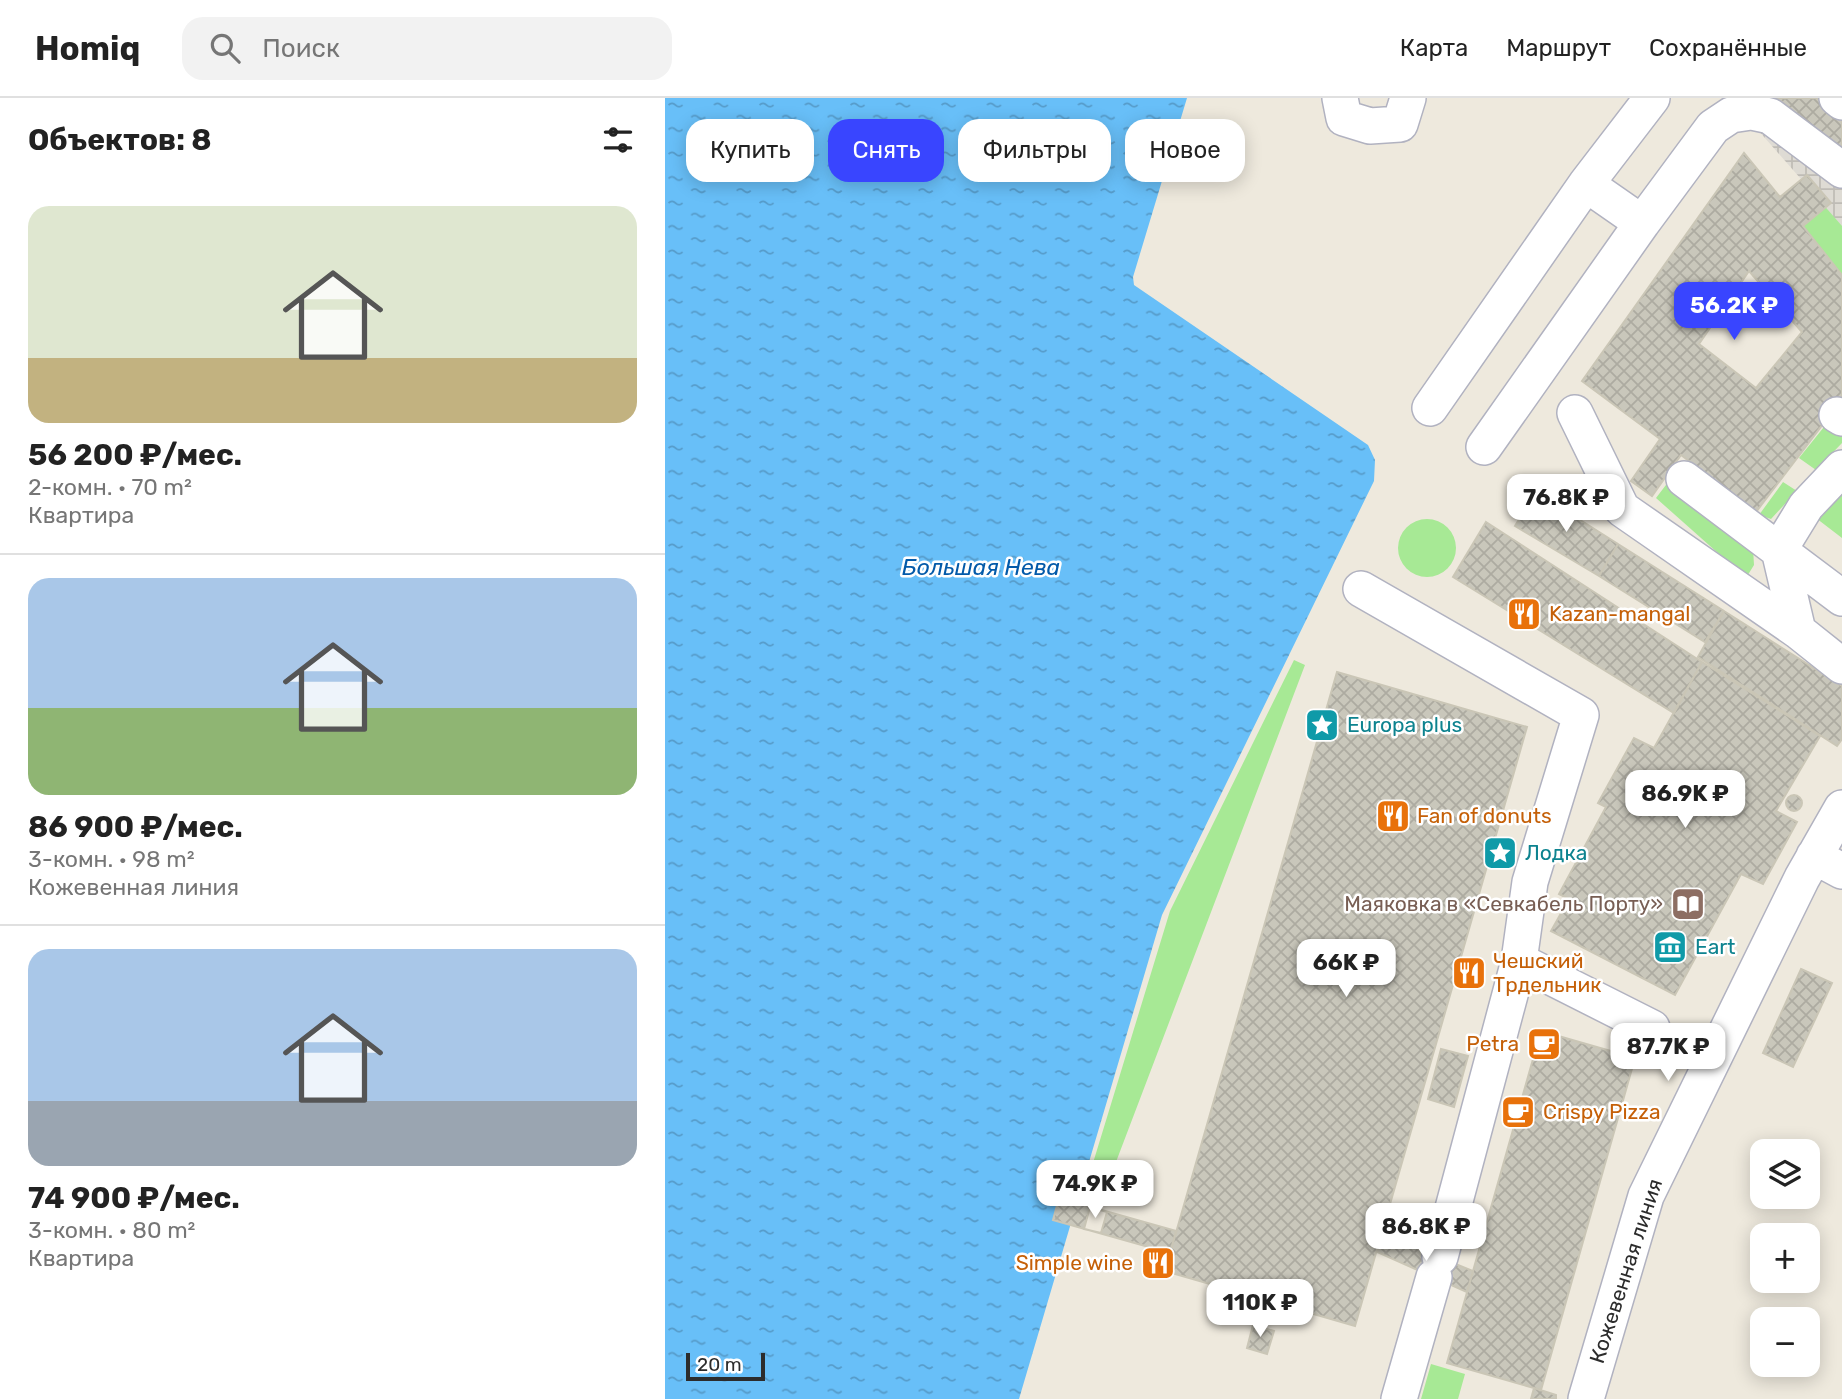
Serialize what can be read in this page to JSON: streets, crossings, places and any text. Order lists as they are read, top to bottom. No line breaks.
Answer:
{"streets":{"street":["Кожевенная линия"]},"water":["Большая Нева"],"places":{"restaurant":["Kazan-mangal","Fan of donuts","Чешский Трдельник","Simple wine"],"place":["Europa plus","Лодка"],"library":["Маяковка в «Севкабель Порту»"],"museum":["Eart"],"cafe":["Petra","Crispy Pizza"]},"scale_bar":"20 m","page":{"header":"Homiq","search":"Поиск","nav":["Карта","Маршрут","Сохранённые"],"heading":"Объектов: 8","chip":["Купить","Снять","Фильтры","Новое"],"list":[{"name":"56 200 ₽/мес.","note":"2-комн. · 70 m² · Квартира"},{"name":"86 900 ₽/мес.","note":"3-комн. · 98 m² · Кожевенная линия"},{"name":"74 900 ₽/мес.","note":"3-комн. · 80 m² · Квартира"}],"price":["56.2K ₽","76.8K ₽","86.9K ₽","66K ₽","87.7K ₽","74.9K ₽","86.8K ₽","110K ₽"],"map_buttons":["+","−"],"scale":"20 m"}}
